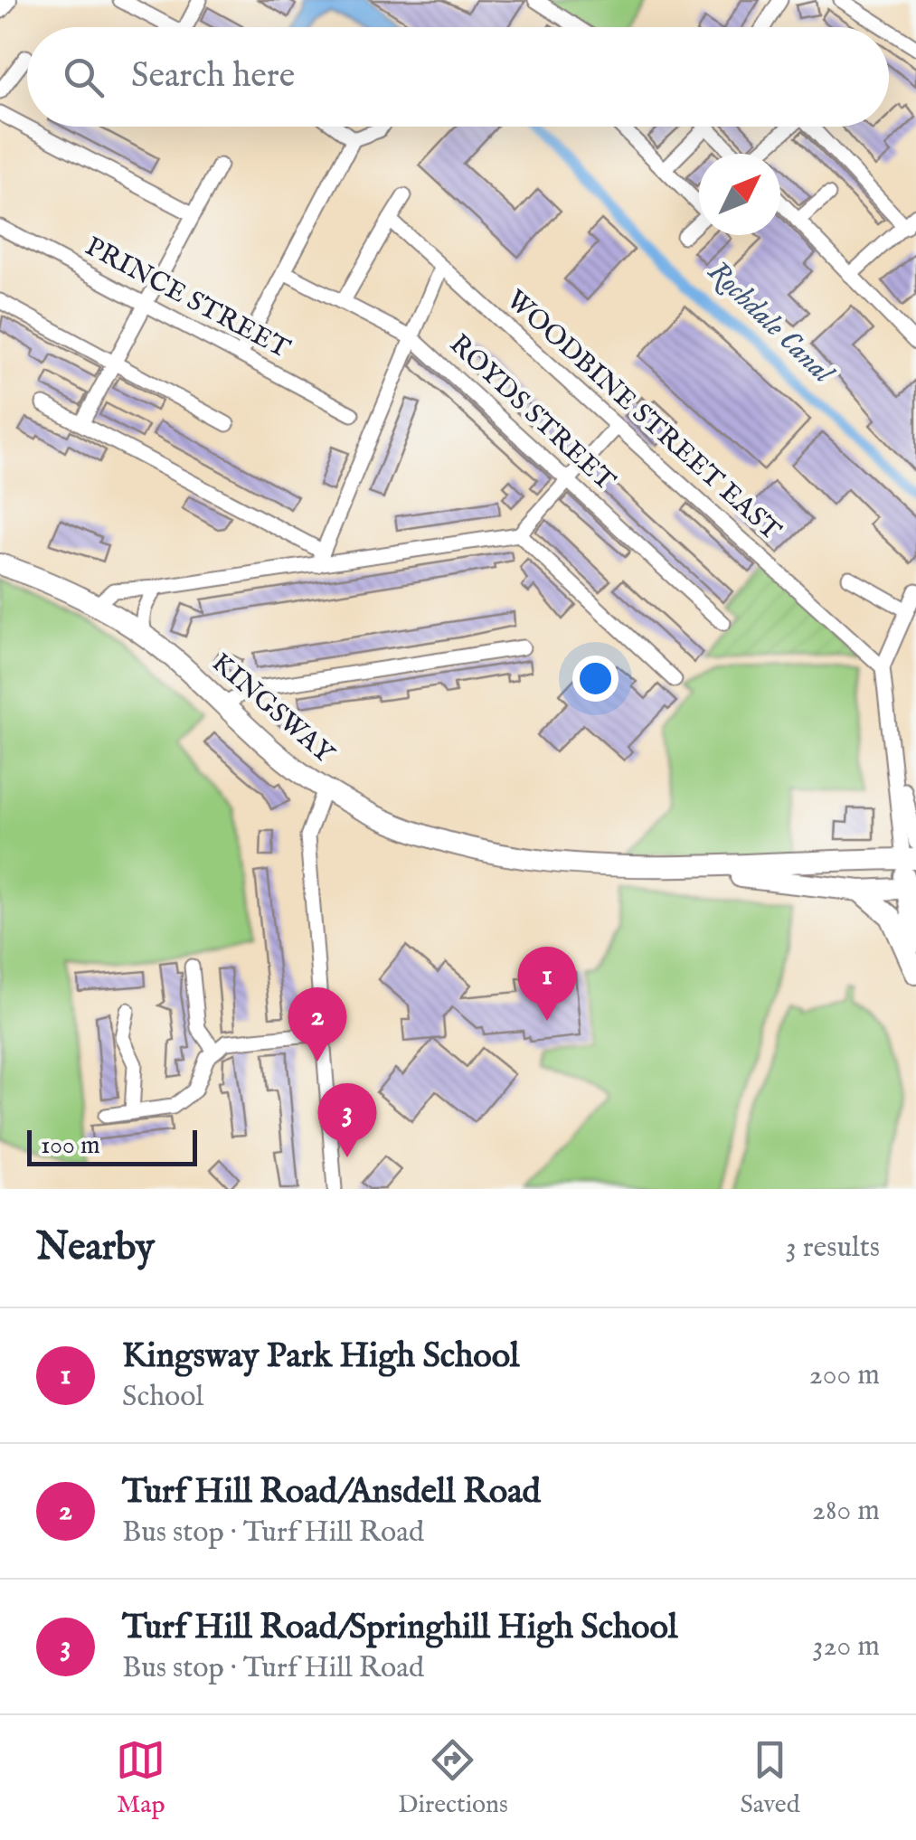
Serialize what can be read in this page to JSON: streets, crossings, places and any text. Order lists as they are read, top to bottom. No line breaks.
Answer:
{"streets":{"highway":["KINGSWAY"],"street":["PRINCE STREET","ROYDS STREET","WOODBINE STREET EAST"]},"water":["Rochdale Canal"],"scale_bar":"100 m","north":"top right","page":{"search":"Search here","pins":["1","2","3"],"scale":"100 m","heading":["Nearby","3 results"],"list":[{"mark":"1","name":"Kingsway Park High School","note":"School","value":"200 m"},{"mark":"2","name":"Turf Hill Road/Ansdell Road","note":"Bus stop · Turf Hill Road","value":"280 m"},{"mark":"3","name":"Turf Hill Road/Springhill High School","note":"Bus stop · Turf Hill Road","value":"320 m"}],"nav":["Map","Directions","Saved"]}}
